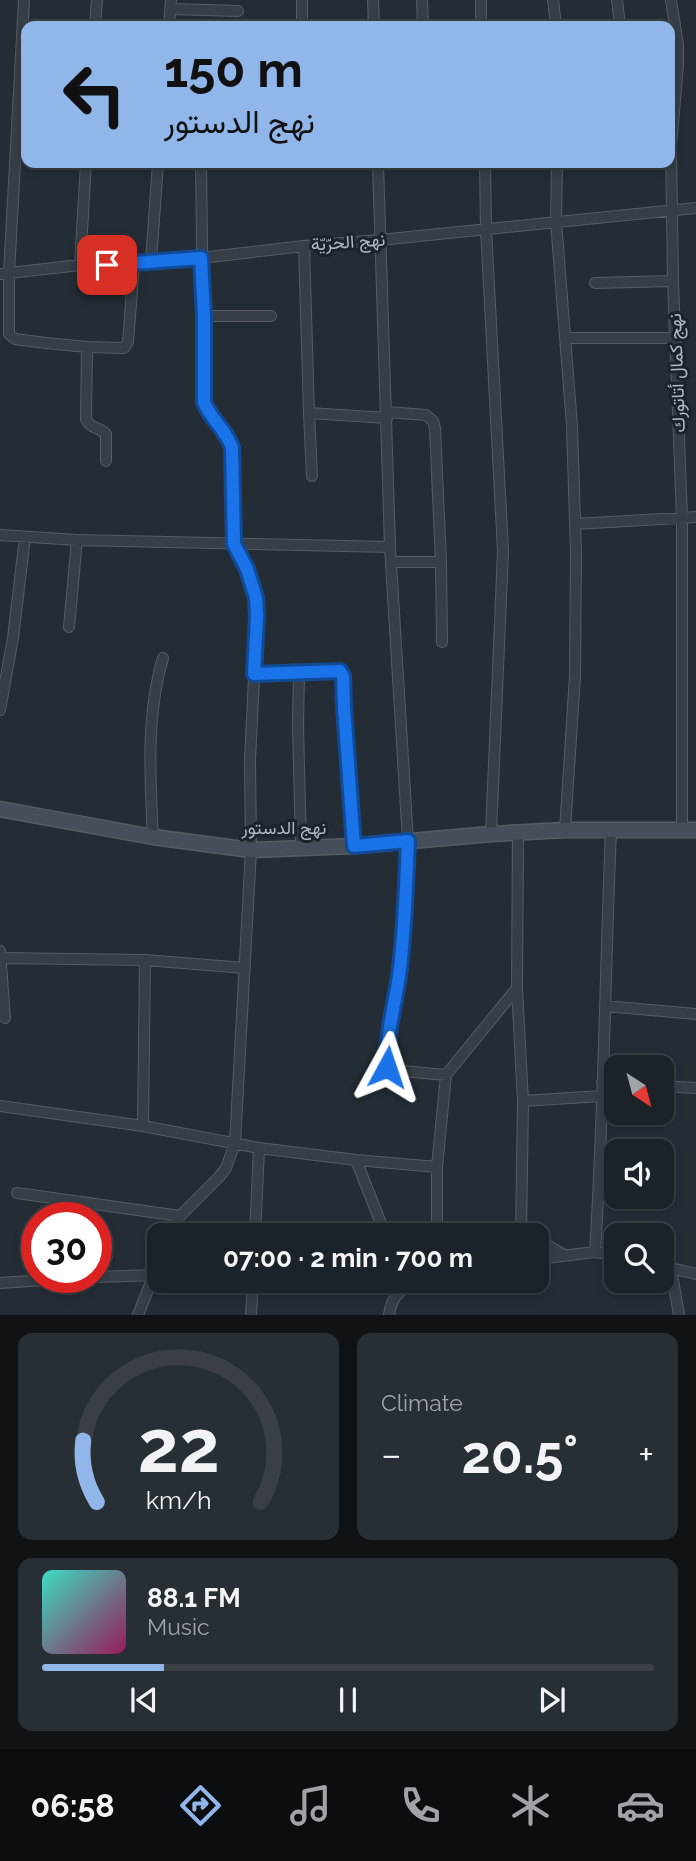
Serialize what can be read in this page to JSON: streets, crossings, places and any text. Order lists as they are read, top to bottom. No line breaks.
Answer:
{"streets":{"street":["نهج الحرّيّة","نهج كمال أتاتورك","نهج الدستور"]},"crossings":[["نهج الحرّيّة","نهج كمال أتاتورك"],["نهج كمال أتاتورك","نهج الدستور"]],"north":"bottom right","page":{"turn":["150 m","نهج الدستور"],"limit":"30","trip":"07:00 · 2 min · 700 m","tile":"Climate","heat":["−","20.5°","+"],"song":["88.1 FM","Music"],"tabs":"06:58","gauge":["22","km/h"]}}
